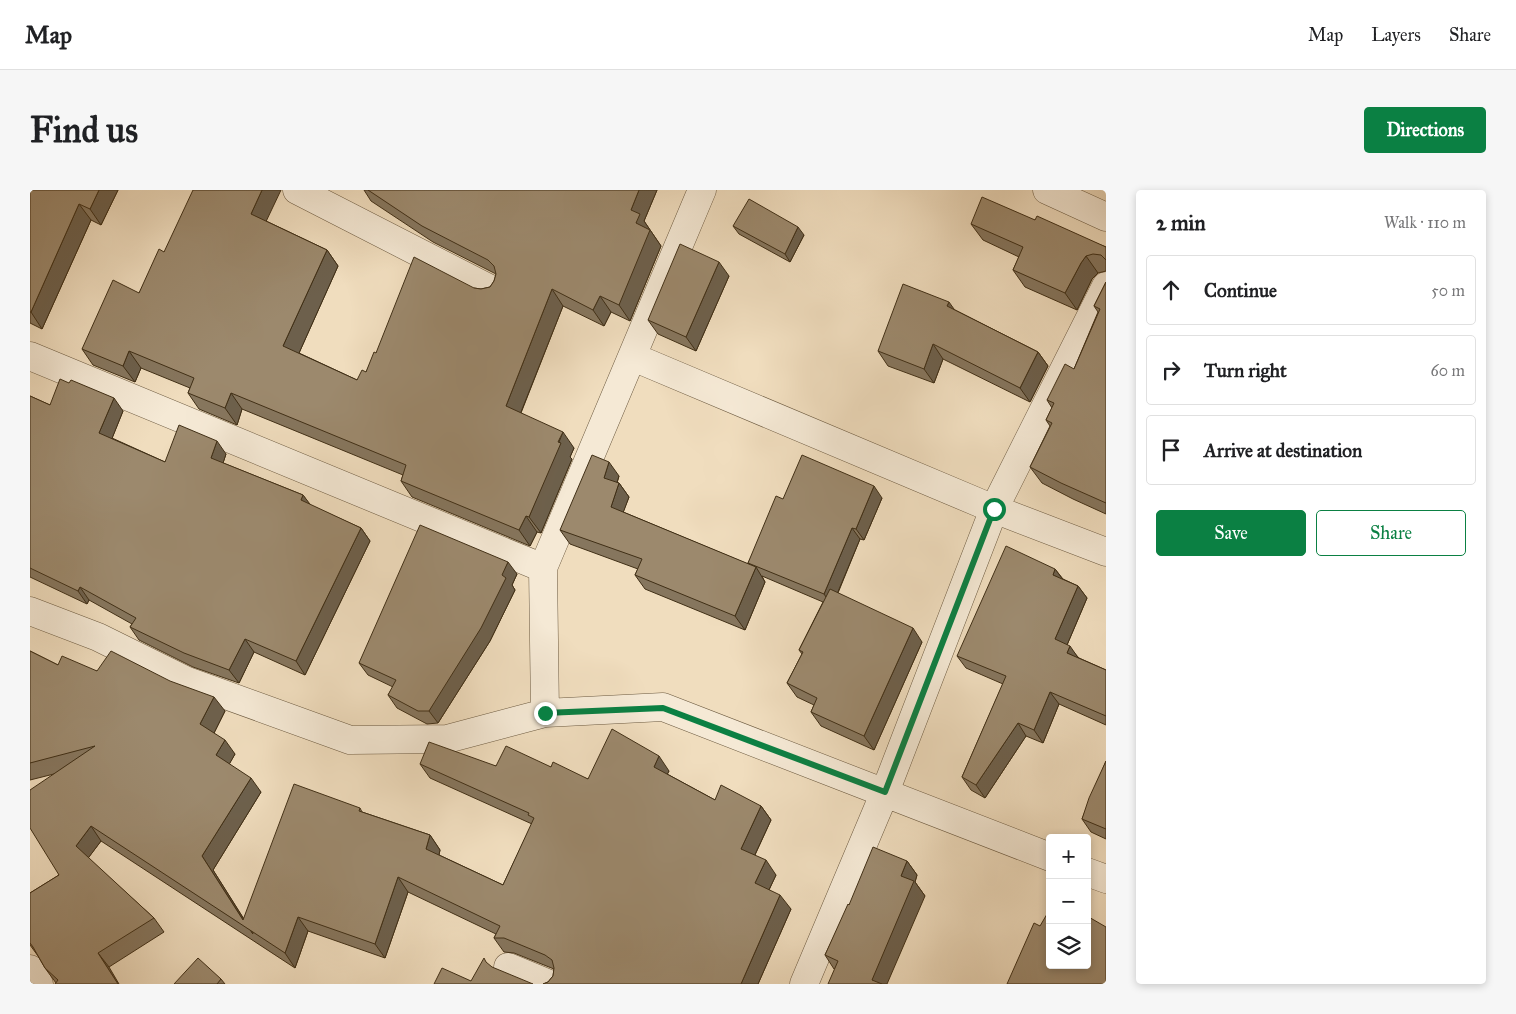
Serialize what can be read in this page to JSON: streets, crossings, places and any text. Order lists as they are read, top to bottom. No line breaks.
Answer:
{"page":{"header":"Map","nav":["Map","Layers","Share"],"buttons":["Directions",["Save","Share"]],"title":"Find us","heading":["2 min","Walk · 110 m"],"list":[["Continue","50 m"],["Turn right","60 m"],"Arrive at destination"],"map_buttons":["+","−"]}}
